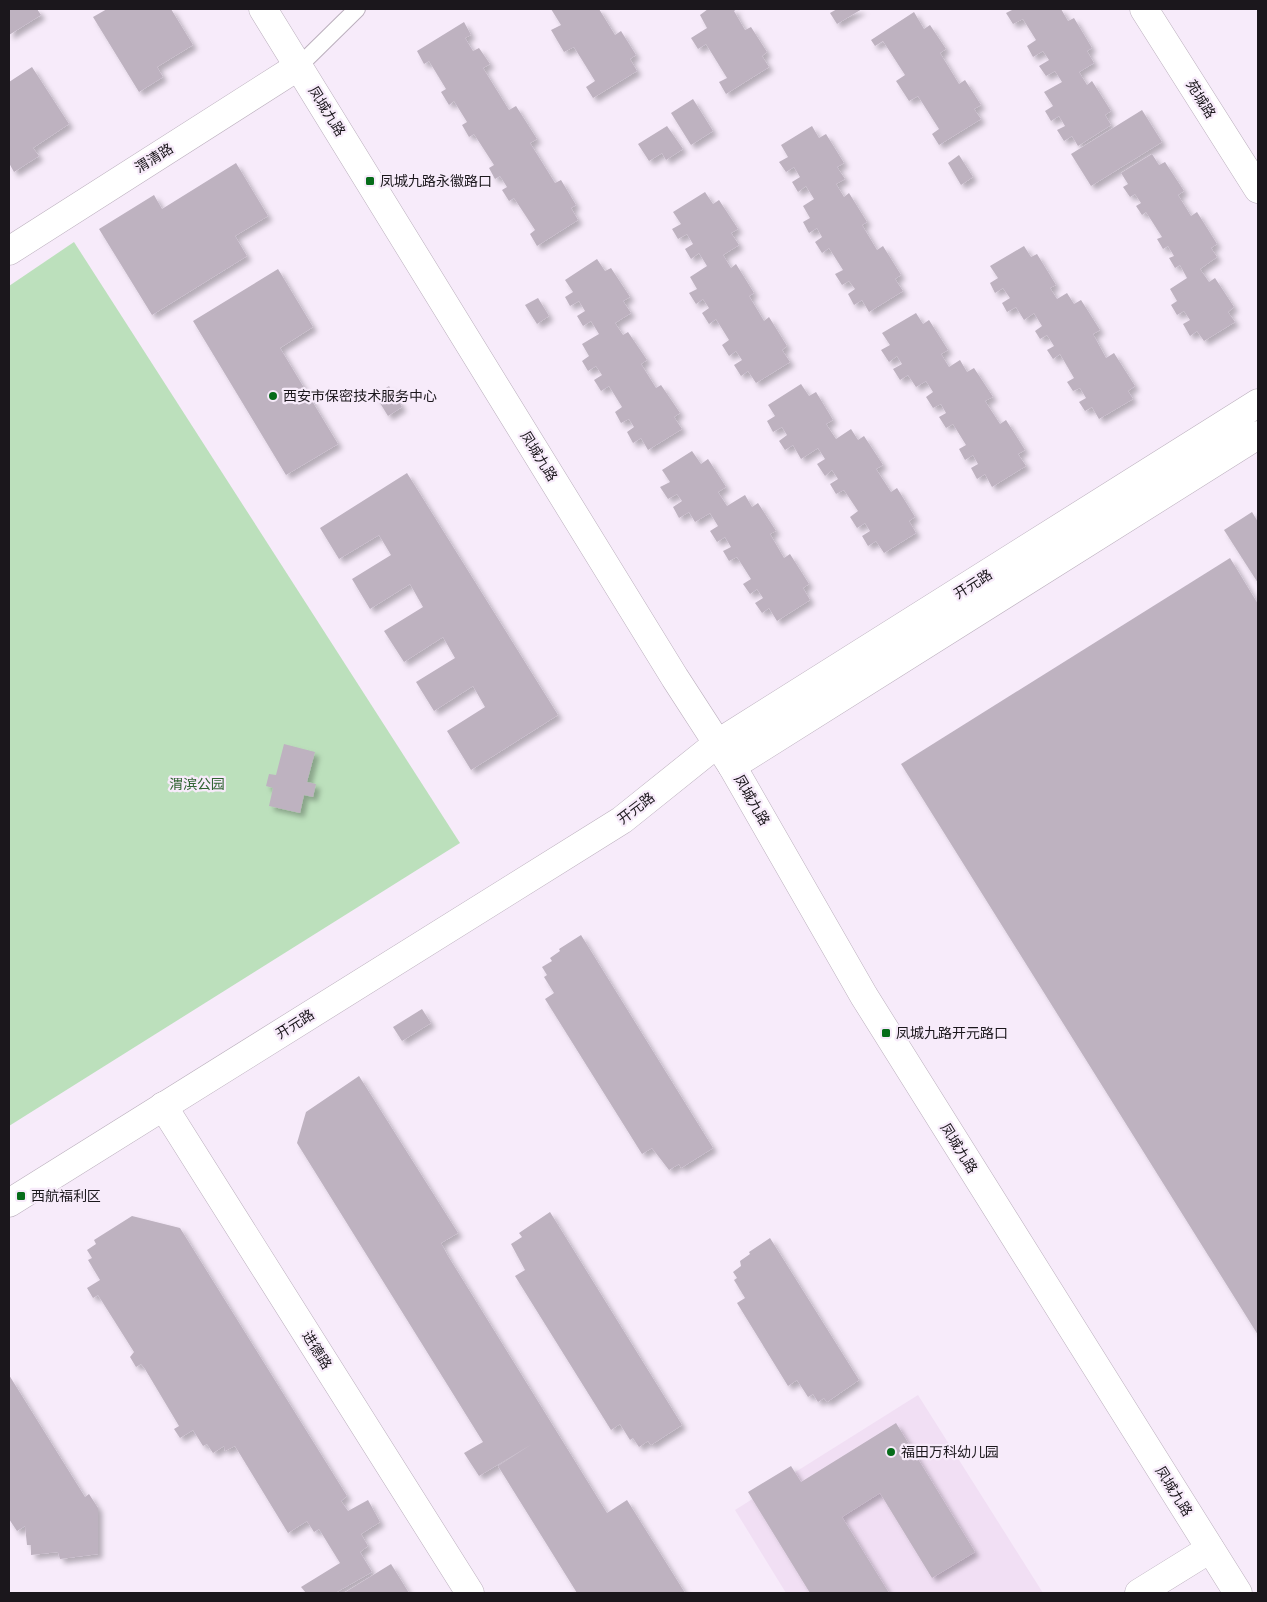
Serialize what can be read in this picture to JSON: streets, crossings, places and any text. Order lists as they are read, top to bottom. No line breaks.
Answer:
{"streets":{"street":["苑城路","凤城九路","渭清路","开元路","进德路"]},"crossings":[["凤城九路","渭清路"],["凤城九路","开元路"],["开元路","进德路"]],"parks":["渭滨公园"],"places":{"transit":["凤城九路永徽路口","凤城九路开元路口","西航福利区"],"other":["西安市保密技术服务中心","福田万科幼儿园"]}}
